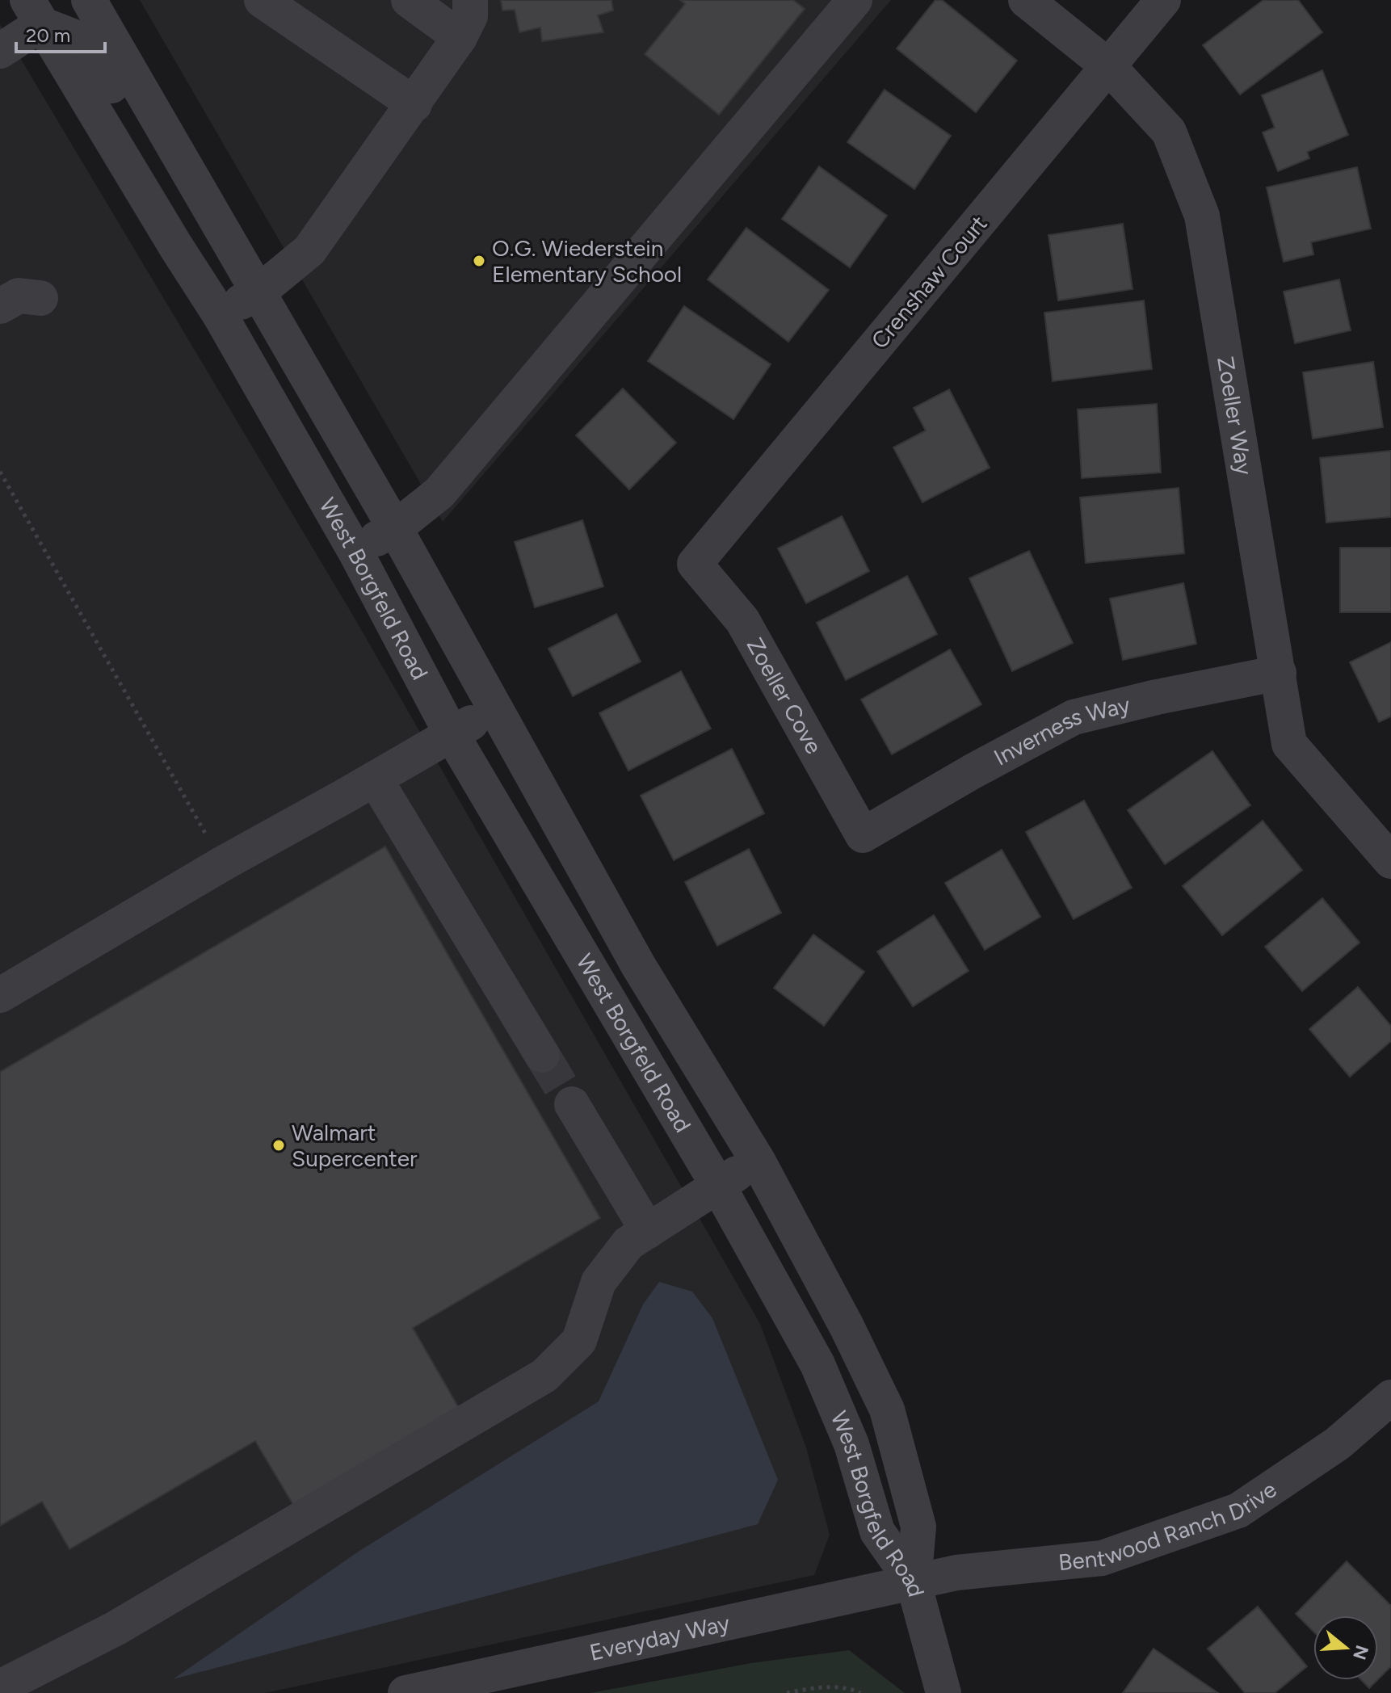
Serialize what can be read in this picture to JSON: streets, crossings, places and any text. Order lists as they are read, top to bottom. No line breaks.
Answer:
{"streets":{"street":["Crenshaw Court","Zoeller Way","West Borgfeld Road","Zoeller Cove","Inverness Way","Bentwood Ranch Drive","Everyday Way"]},"crossings":[["Crenshaw Court","Zoeller Way"],["Crenshaw Court","Zoeller Cove"],["Zoeller Way","Inverness Way"],["West Borgfeld Road","Bentwood Ranch Drive"],["West Borgfeld Road","Everyday Way"],["Zoeller Cove","Inverness Way"],["Bentwood Ranch Drive","Everyday Way"]],"places":["O.G. Wiederstein Elementary School","Walmart Supercenter"],"scale_bar":"20 m","north":"right"}
